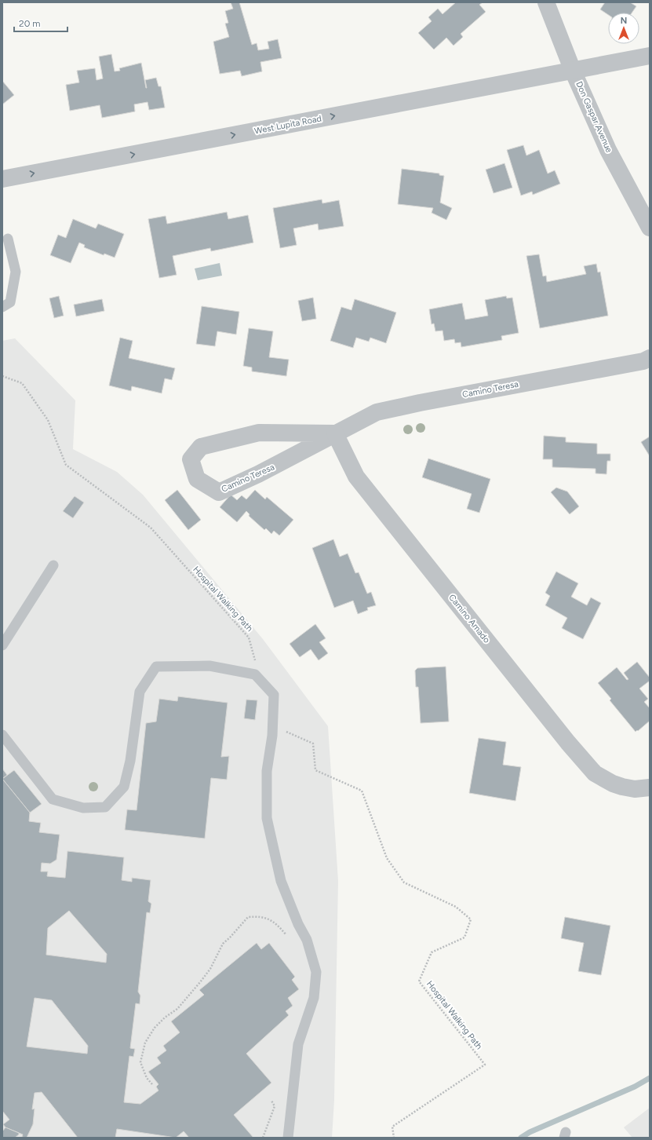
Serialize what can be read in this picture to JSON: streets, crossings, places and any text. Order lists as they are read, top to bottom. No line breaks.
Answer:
{"streets":{"street":["Don Gaspar Avenue","West Lupita Road","Camino Teresa","Camino Amado"],"path":["Hospital Walking Path"]},"crossings":[["Don Gaspar Avenue","West Lupita Road"],["Camino Teresa","Camino Amado"]],"one_way":["West Lupita Road"],"scale_bar":"20 m","north":"top"}
